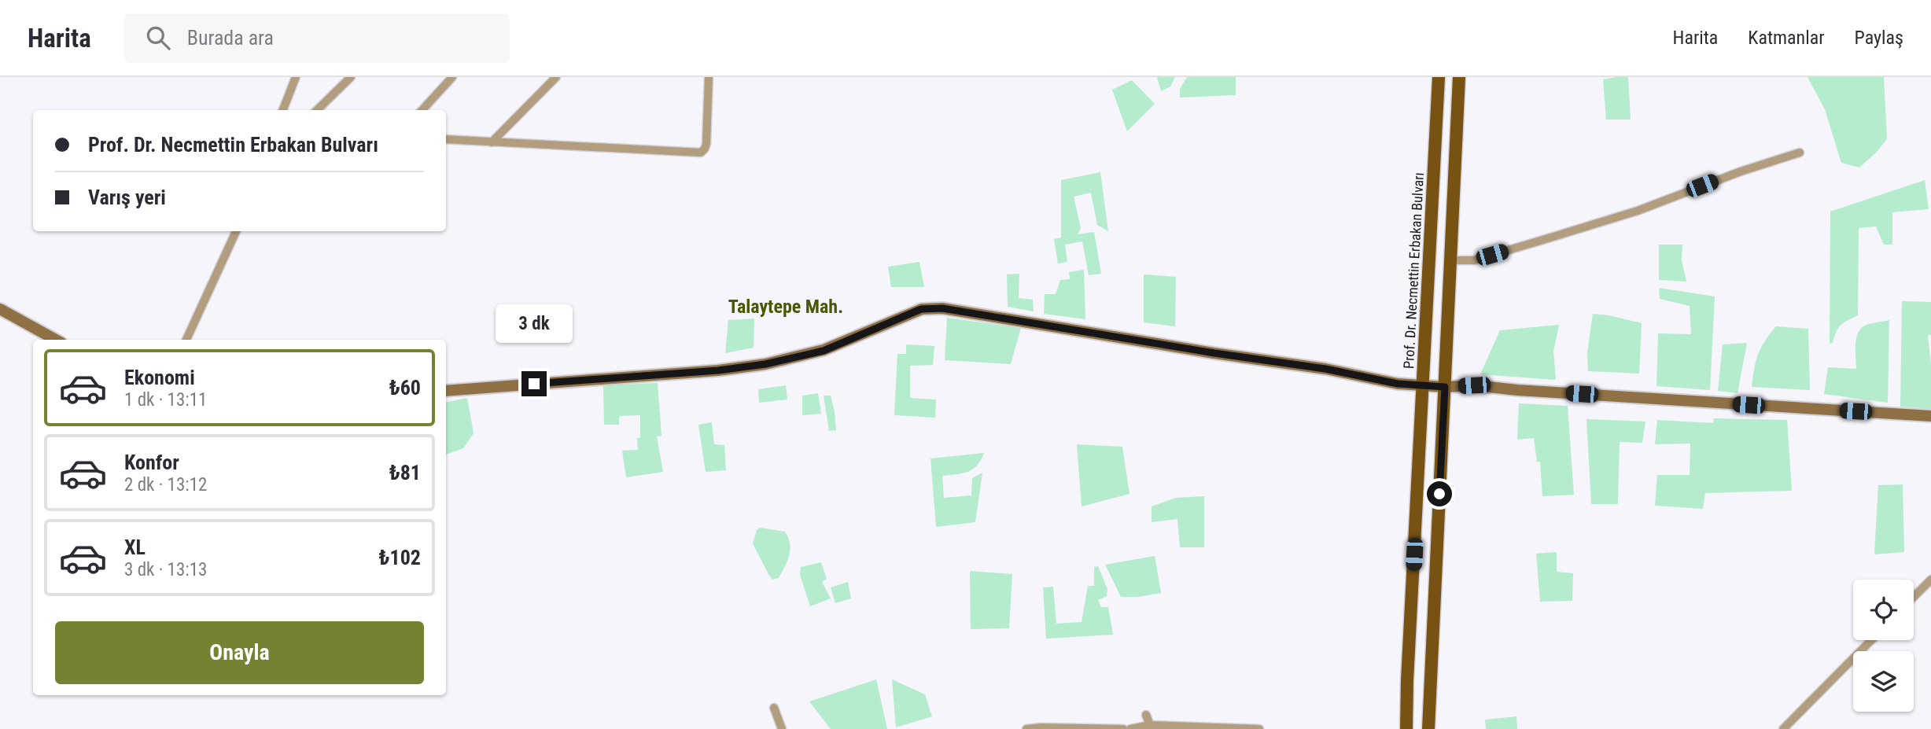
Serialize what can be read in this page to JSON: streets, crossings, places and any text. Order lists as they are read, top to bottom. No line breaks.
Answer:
{"streets":{"main road":["Prof. Dr. Necmettin Erbakan Bulvarı"]},"districts":["Talaytepe Mah."],"page":{"header":"Harita","search":"Burada ara","nav":["Harita","Katmanlar","Paylaş"],"banner":["Prof. Dr. Necmettin Erbakan Bulvarı","Varış yeri"],"bubble":"3 dk","list":[{"name":"Ekonomi","note":"1 dk · 13:11","value":"₺60"},{"name":"Konfor","note":"2 dk · 13:12","value":"₺81"},{"name":"XL","note":"3 dk · 13:13","value":"₺102"}],"buttons":"Onayla"}}
